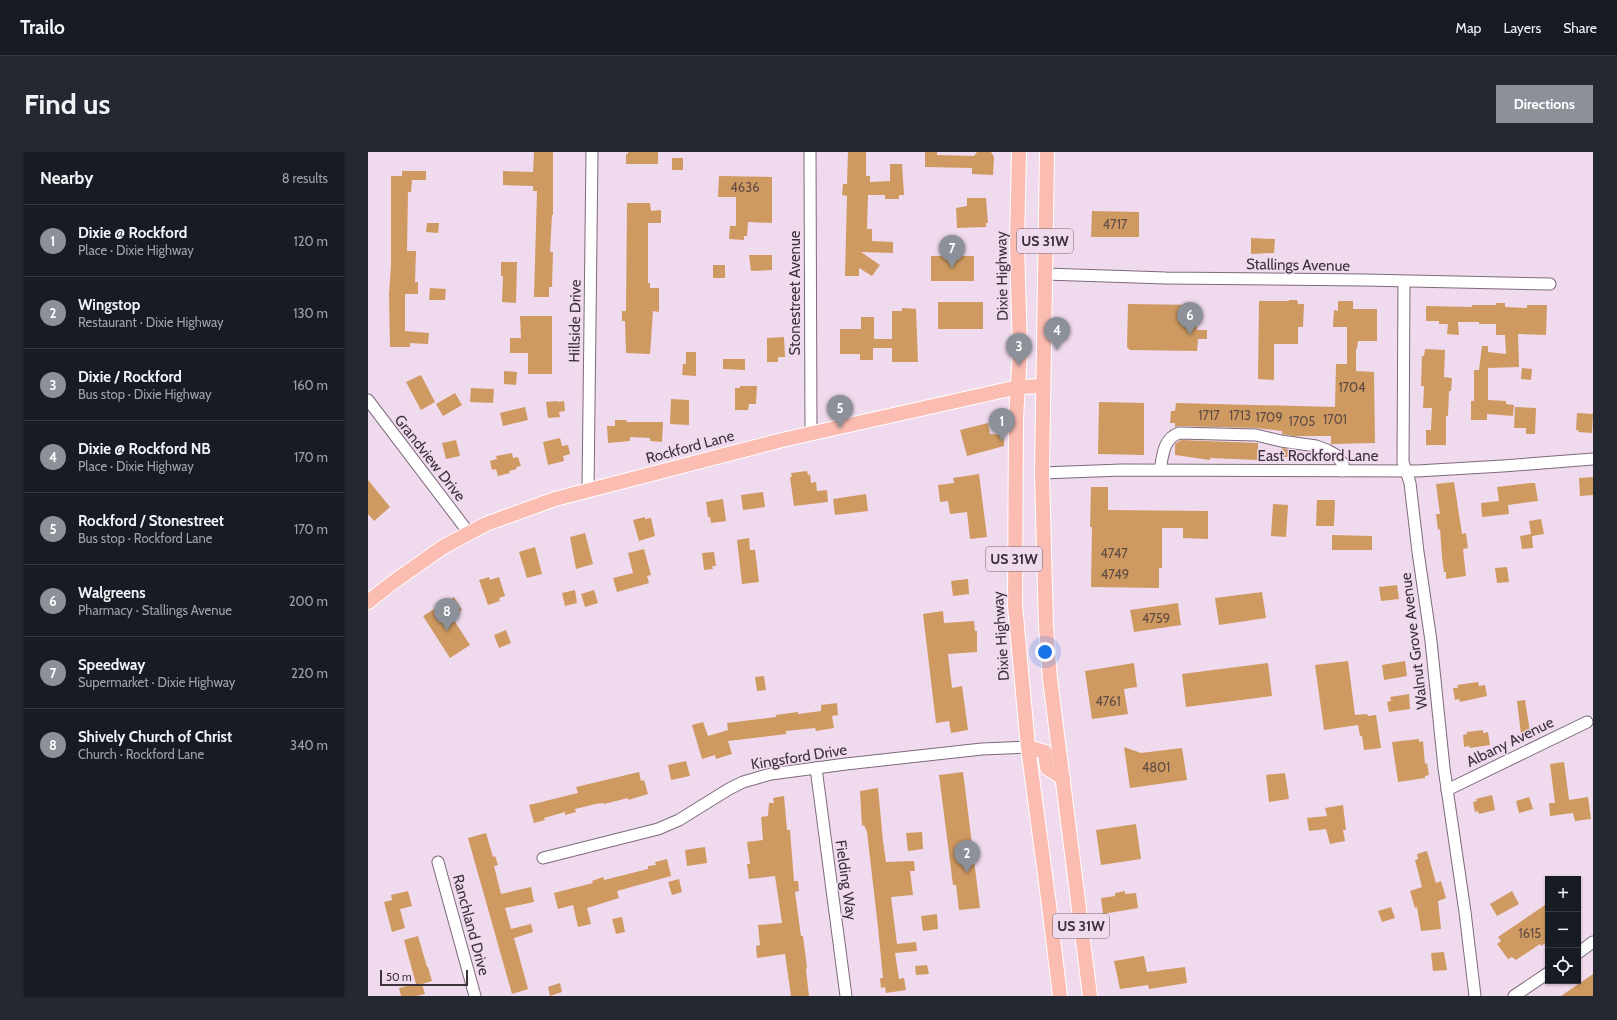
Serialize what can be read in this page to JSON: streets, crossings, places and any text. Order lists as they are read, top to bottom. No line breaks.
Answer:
{"streets":{"main road":["US 31W","Dixie Highway","Rockford Lane"],"street":["Stallings Avenue","Stonestreet Avenue","Hillside Drive","East Rockford Lane","Grandview Drive","Walnut Grove Avenue","Albany Avenue","Kingsford Drive","Fielding Way","Ranchland Drive"]},"crossings":[["US 31W","Stallings Avenue"],["US 31W","Rockford Lane"],["US 31W","East Rockford Lane"],["Stallings Avenue","Walnut Grove Avenue"],["Dixie Highway","Rockford Lane"],["Dixie Highway","Kingsford Drive"],["Stonestreet Avenue","Rockford Lane"],["Hillside Drive","Rockford Lane"],["Rockford Lane","Grandview Drive"],["East Rockford Lane","Walnut Grove Avenue"],["Walnut Grove Avenue","Albany Avenue"],["Kingsford Drive","Fielding Way"]],"house_numbers":["4636","4717","1704","1717","1713","1709","1701","1705","4747","4749","4759","4761","4801","1615"],"scale_bar":"50 m","page":{"header":"Trailo","nav":["Map","Layers","Share"],"buttons":"Directions","title":"Find us","heading":["Nearby","8 results"],"list":[{"mark":"1","name":"Dixie @ Rockford","note":"Place · Dixie Highway","value":"120 m"},{"mark":"2","name":"Wingstop","note":"Restaurant · Dixie Highway","value":"130 m"},{"mark":"3","name":"Dixie / Rockford","note":"Bus stop · Dixie Highway","value":"160 m"},{"mark":"4","name":"Dixie @ Rockford NB","note":"Place · Dixie Highway","value":"170 m"},{"mark":"5","name":"Rockford / Stonestreet","note":"Bus stop · Rockford Lane","value":"170 m"},{"mark":"6","name":"Walgreens","note":"Pharmacy · Stallings Avenue","value":"200 m"},{"mark":"7","name":"Speedway","note":"Supermarket · Dixie Highway","value":"220 m"},{"mark":"8","name":"Shively Church of Christ","note":"Church · Rockford Lane","value":"340 m"}],"pins":["7","6","4","3","5","1","8","2"],"map_buttons":["+","−"],"scale":"50 m"}}
